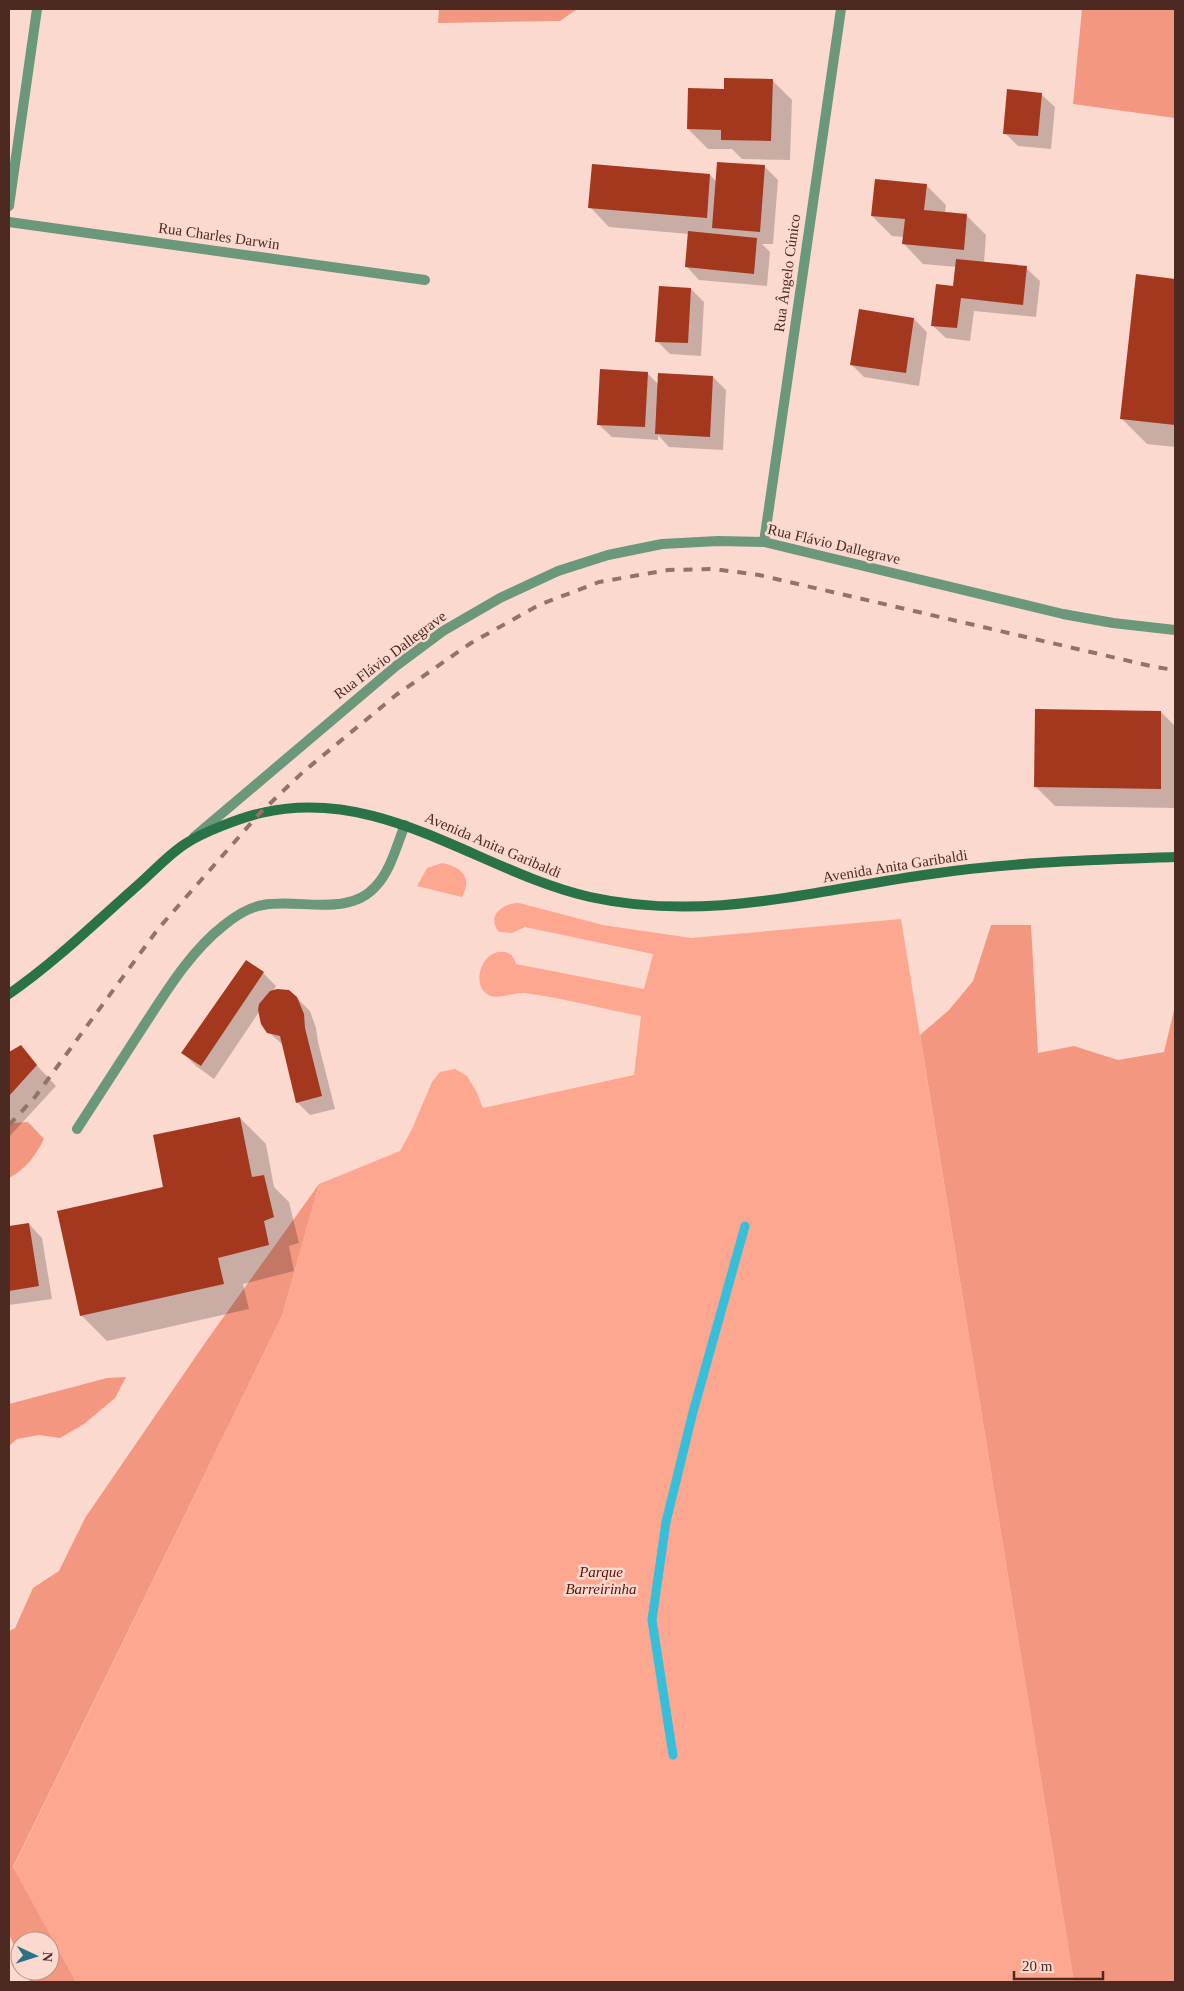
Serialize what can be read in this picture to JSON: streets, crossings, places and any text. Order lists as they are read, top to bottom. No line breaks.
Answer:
{"streets":{"main road":["Avenida Anita Garibaldi"],"street":["Rua Charles Darwin","Rua Ângelo Cúnico","Rua Flávio Dallegrave"]},"crossings":[["Rua Ângelo Cúnico","Rua Flávio Dallegrave"],["Rua Flávio Dallegrave","Avenida Anita Garibaldi"]],"parks":["Parque Barreirinha"],"scale_bar":"20 m","north":"right"}
